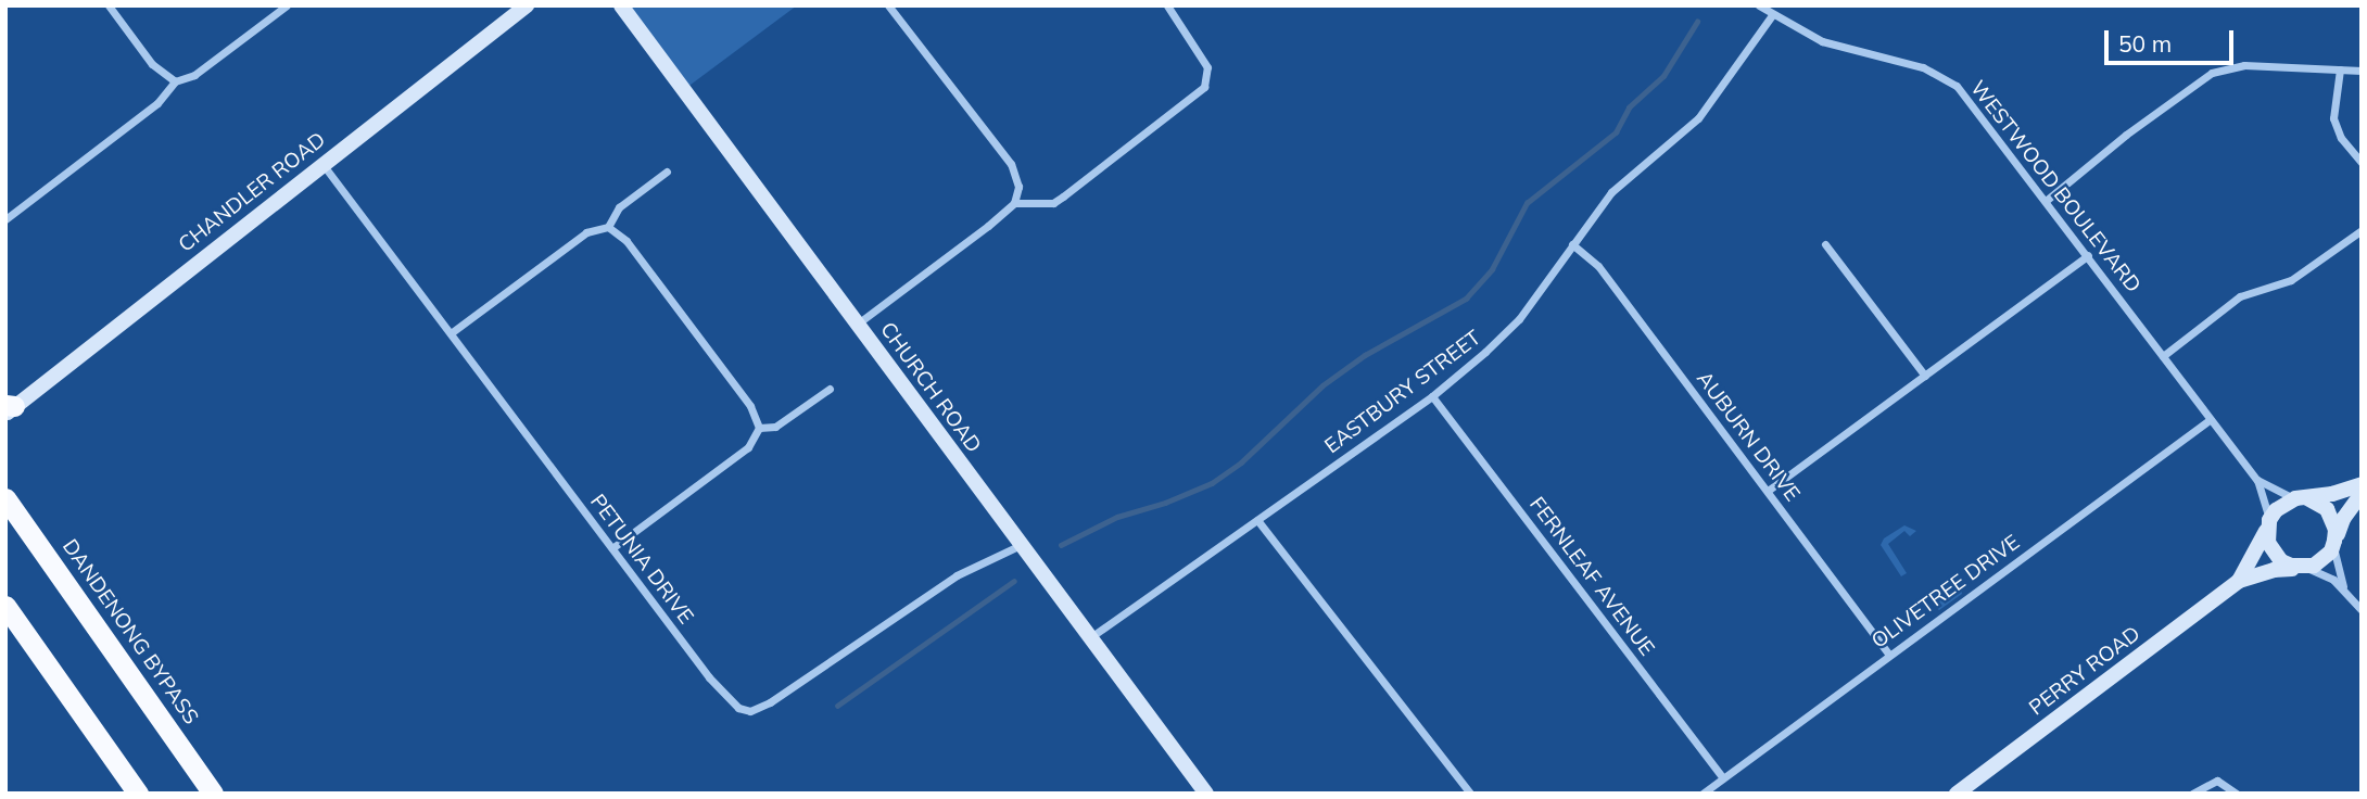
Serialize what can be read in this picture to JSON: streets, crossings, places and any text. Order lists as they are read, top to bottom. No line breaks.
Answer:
{"streets":{"highway":["DANDENONG BYPASS"],"main road":["CHANDLER ROAD","CHURCH ROAD","PERRY ROAD"],"street":["WESTWOOD BOULEVARD","EASTBURY STREET","AUBURN DRIVE","PETUNIA DRIVE","FERNLEAF AVENUE","OLIVETREE DRIVE"]},"crossings":[["WESTWOOD BOULEVARD","EASTBURY STREET"],["WESTWOOD BOULEVARD","OLIVETREE DRIVE"],["WESTWOOD BOULEVARD","PERRY ROAD"],["CHANDLER ROAD","PETUNIA DRIVE"],["CHURCH ROAD","EASTBURY STREET"],["CHURCH ROAD","PETUNIA DRIVE"],["EASTBURY STREET","AUBURN DRIVE"],["EASTBURY STREET","FERNLEAF AVENUE"],["AUBURN DRIVE","OLIVETREE DRIVE"],["FERNLEAF AVENUE","OLIVETREE DRIVE"]],"scale_bar":"50 m"}
